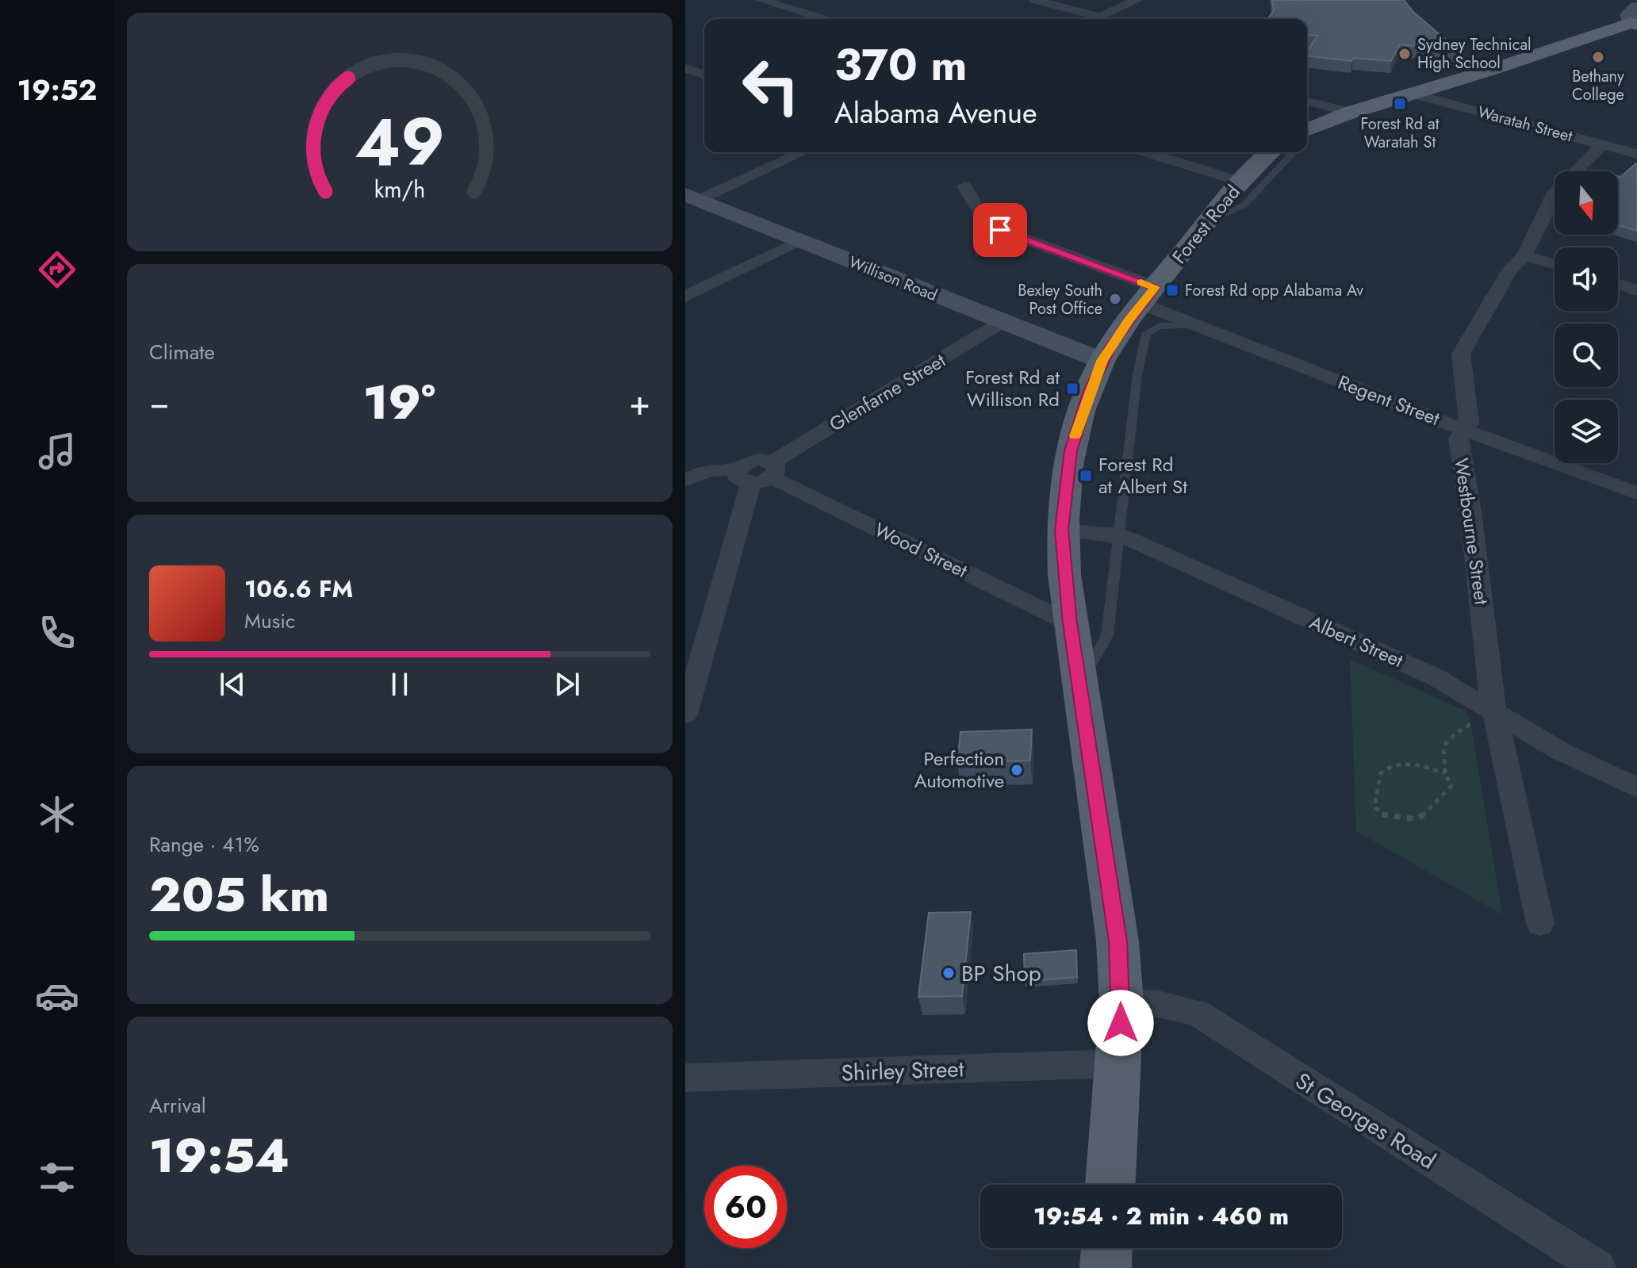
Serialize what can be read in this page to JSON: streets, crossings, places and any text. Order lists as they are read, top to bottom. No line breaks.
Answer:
{"streets":{"main road":["Forest Road","Willison Road"],"street":["Waratah Street","Glenfarne Street","Regent Street","Westbourne Street","Wood Street","Albert Street","Shirley Street","St Georges Road"]},"crossings":[["Waratah Street","Westbourne Street"],["Forest Road","Willison Road"],["Forest Road","Regent Street"],["Forest Road","Wood Street"],["Forest Road","Albert Street"],["Forest Road","Shirley Street"],["Forest Road","St Georges Road"],["Willison Road","Glenfarne Street"],["Glenfarne Street","Wood Street"],["Regent Street","Westbourne Street"],["Westbourne Street","Albert Street"]],"places":{"other":["Sydney Technical High School","Bethany College","Bexley South Post Office","Perfection Automotive","BP Shop"],"transit":["Forest Rd at Waratah St","Forest Rd opp Alabama Av","Forest Rd at Willison Rd","Forest Rd at Albert St"]},"north":"bottom","page":{"tabs":"19:52","turn":["370 m","Alabama Avenue"],"tile":["Climate",["Range · 41%","205 km"],["Arrival","19:54"]],"heat":["−","19°","+"],"song":["106.6 FM","Music"],"limit":"60","trip":"19:54 · 2 min · 460 m","gauge":["49","km/h"]}}
